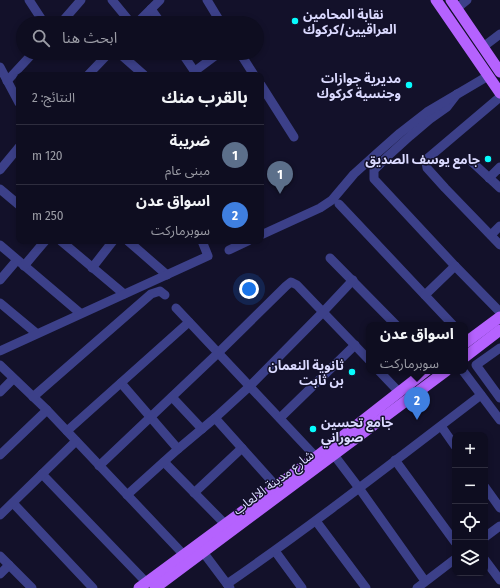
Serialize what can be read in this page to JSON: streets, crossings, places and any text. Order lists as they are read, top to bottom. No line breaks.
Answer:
{"streets":{"main road":["شارع مدينة الالعاب"]},"places":["نقابة المحامين العراقيين/كركوك","مديرية جوازات وجنسية كركوك","جامع يوسف الصديق","ثانوية النعمان بن ثابت","جامع تحسين صوراني"],"page":{"search":"ابحث هنا","heading":["بالقرب منك","النتائج: 2"],"list":[{"mark":"1","name":"ضريبة","note":"مبنى عام","value":"120 m"},{"mark":"2","name":"اسواق عدن","note":"سوبرماركت","value":"250 m"}],"pins":["1","2"],"popup":["اسواق عدن","سوبرماركت"],"map_buttons":["+","−"]}}
